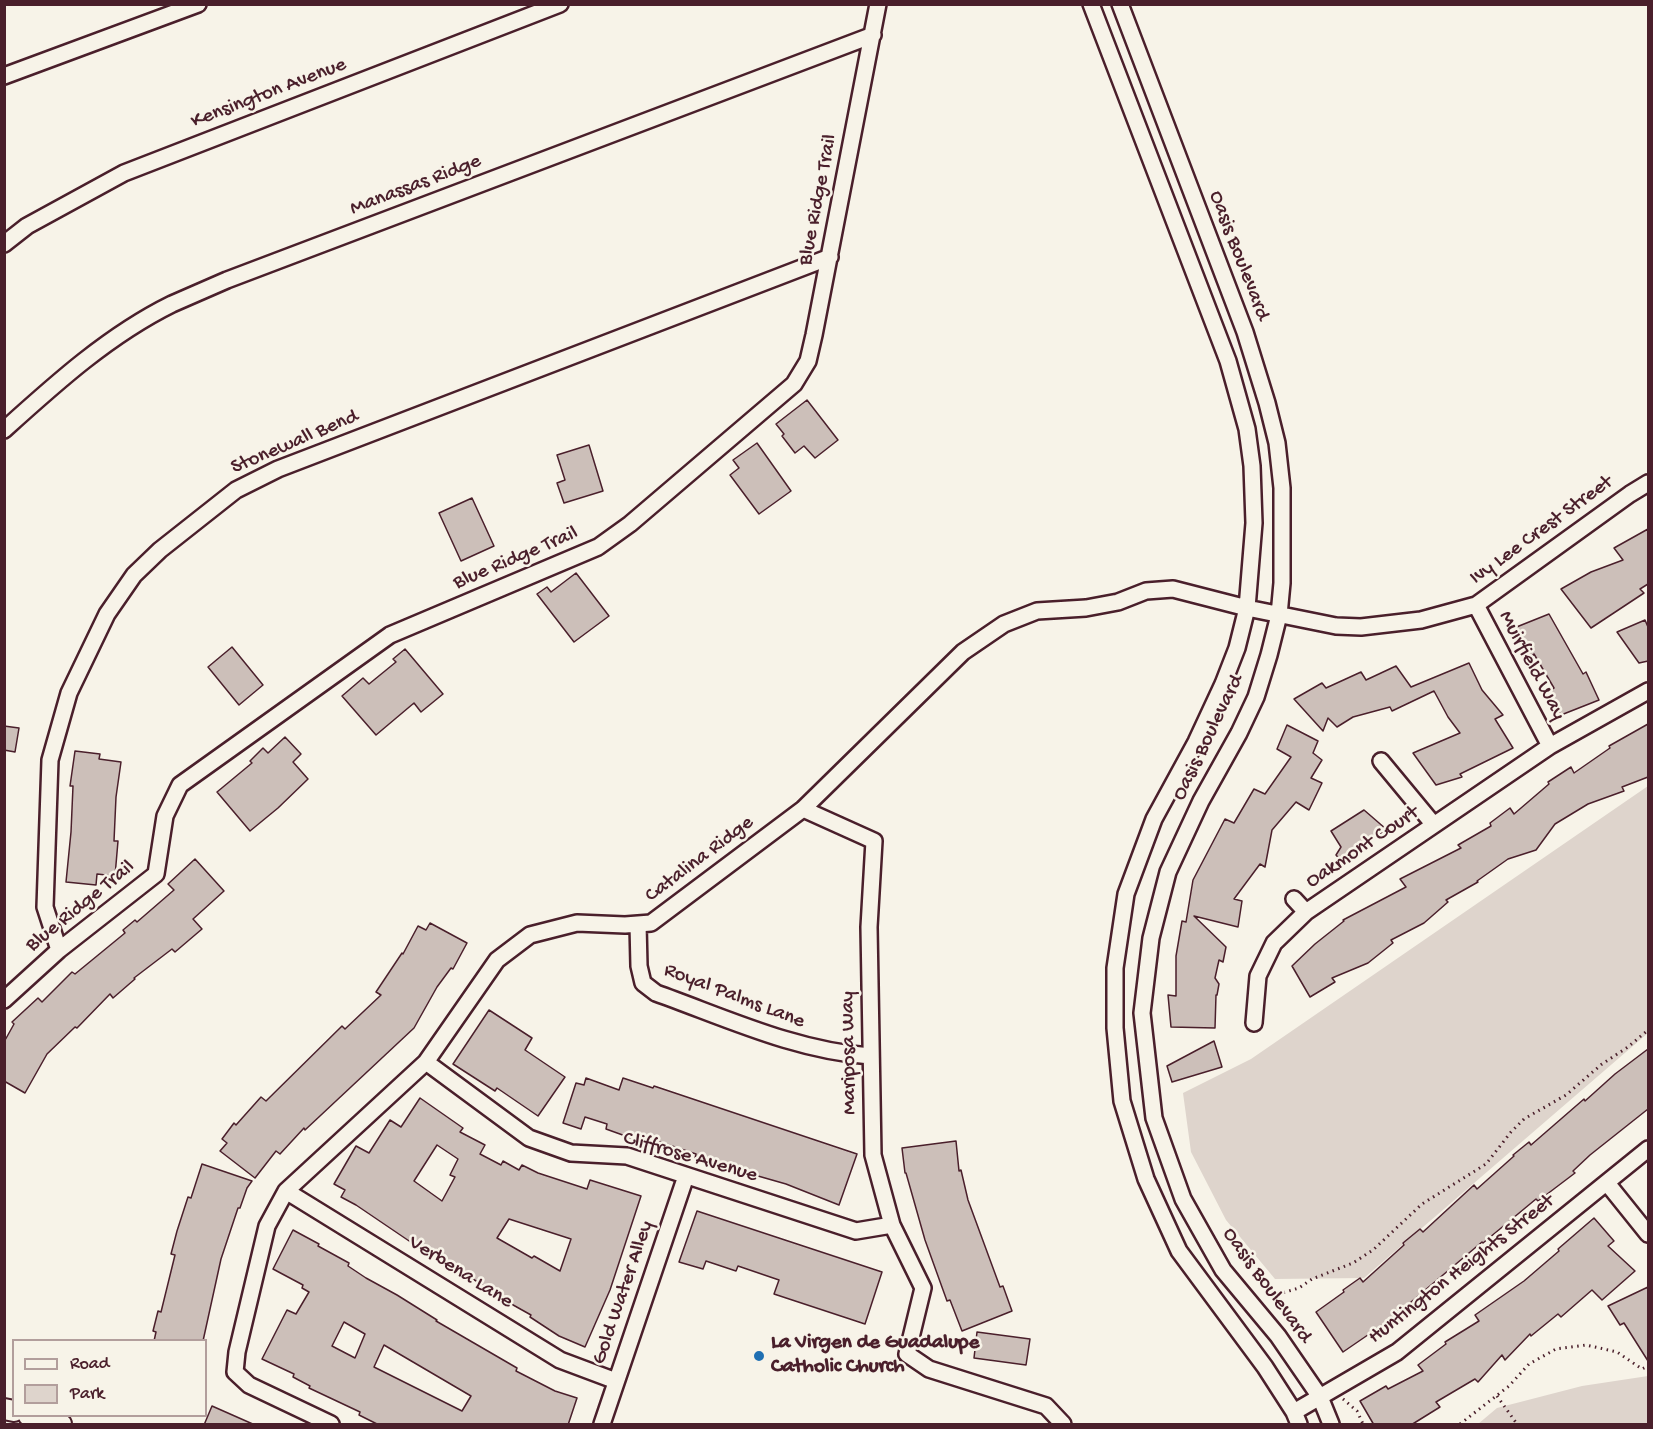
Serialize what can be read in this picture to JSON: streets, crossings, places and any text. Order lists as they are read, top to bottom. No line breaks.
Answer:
{"streets":{"street":["Kensington Avenue","Manassas Ridge","Blue Ridge Trail","Oasis Boulevard","Stonewall Bend","Ivy Lee Crest Street","Muirfield Way","Oakmont Court","Catalina Ridge","Royal Palms Lane","Mariposa Way","Cliffrose Avenue","Huntington Heights Street","Verbena Lane","Gold Water Alley"]},"crossings":[["Manassas Ridge","Blue Ridge Trail"],["Blue Ridge Trail","Stonewall Bend"],["Oasis Boulevard","Ivy Lee Crest Street"],["Oasis Boulevard","Catalina Ridge"],["Oasis Boulevard","Huntington Heights Street"],["Ivy Lee Crest Street","Muirfield Way"],["Ivy Lee Crest Street","Catalina Ridge"],["Muirfield Way","Oakmont Court"],["Catalina Ridge","Royal Palms Lane"],["Catalina Ridge","Mariposa Way"],["Catalina Ridge","Cliffrose Avenue"],["Catalina Ridge","Verbena Lane"],["Royal Palms Lane","Mariposa Way"],["Mariposa Way","Cliffrose Avenue"],["Cliffrose Avenue","Gold Water Alley"],["Verbena Lane","Gold Water Alley"]],"places":["La Virgen de Guadalupe Catholic Church"],"legend":["Road","Park"]}
